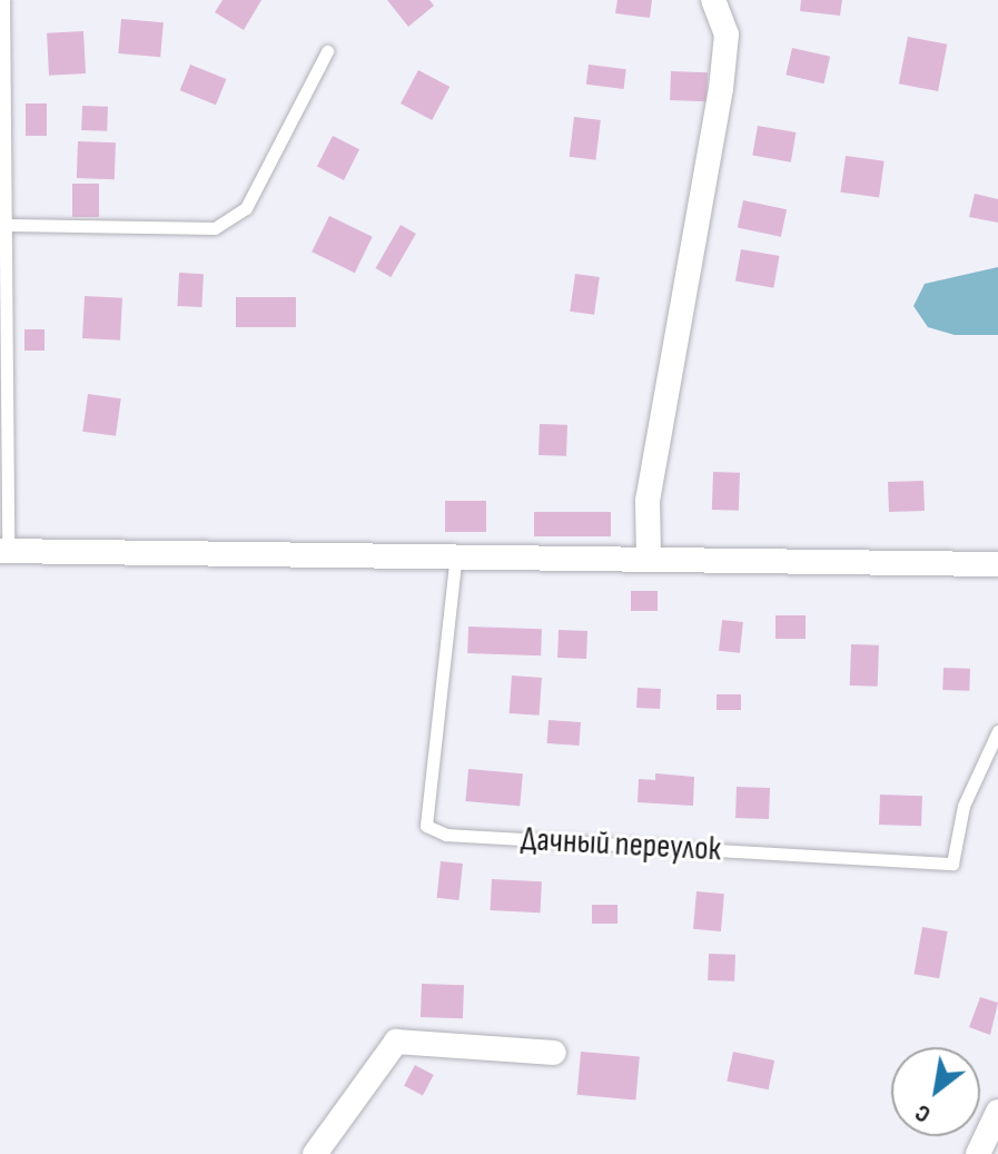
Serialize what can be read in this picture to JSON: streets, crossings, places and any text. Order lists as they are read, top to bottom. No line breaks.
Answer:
{"streets":{"lane":["Дачный переулок"]},"north":"bottom left"}
